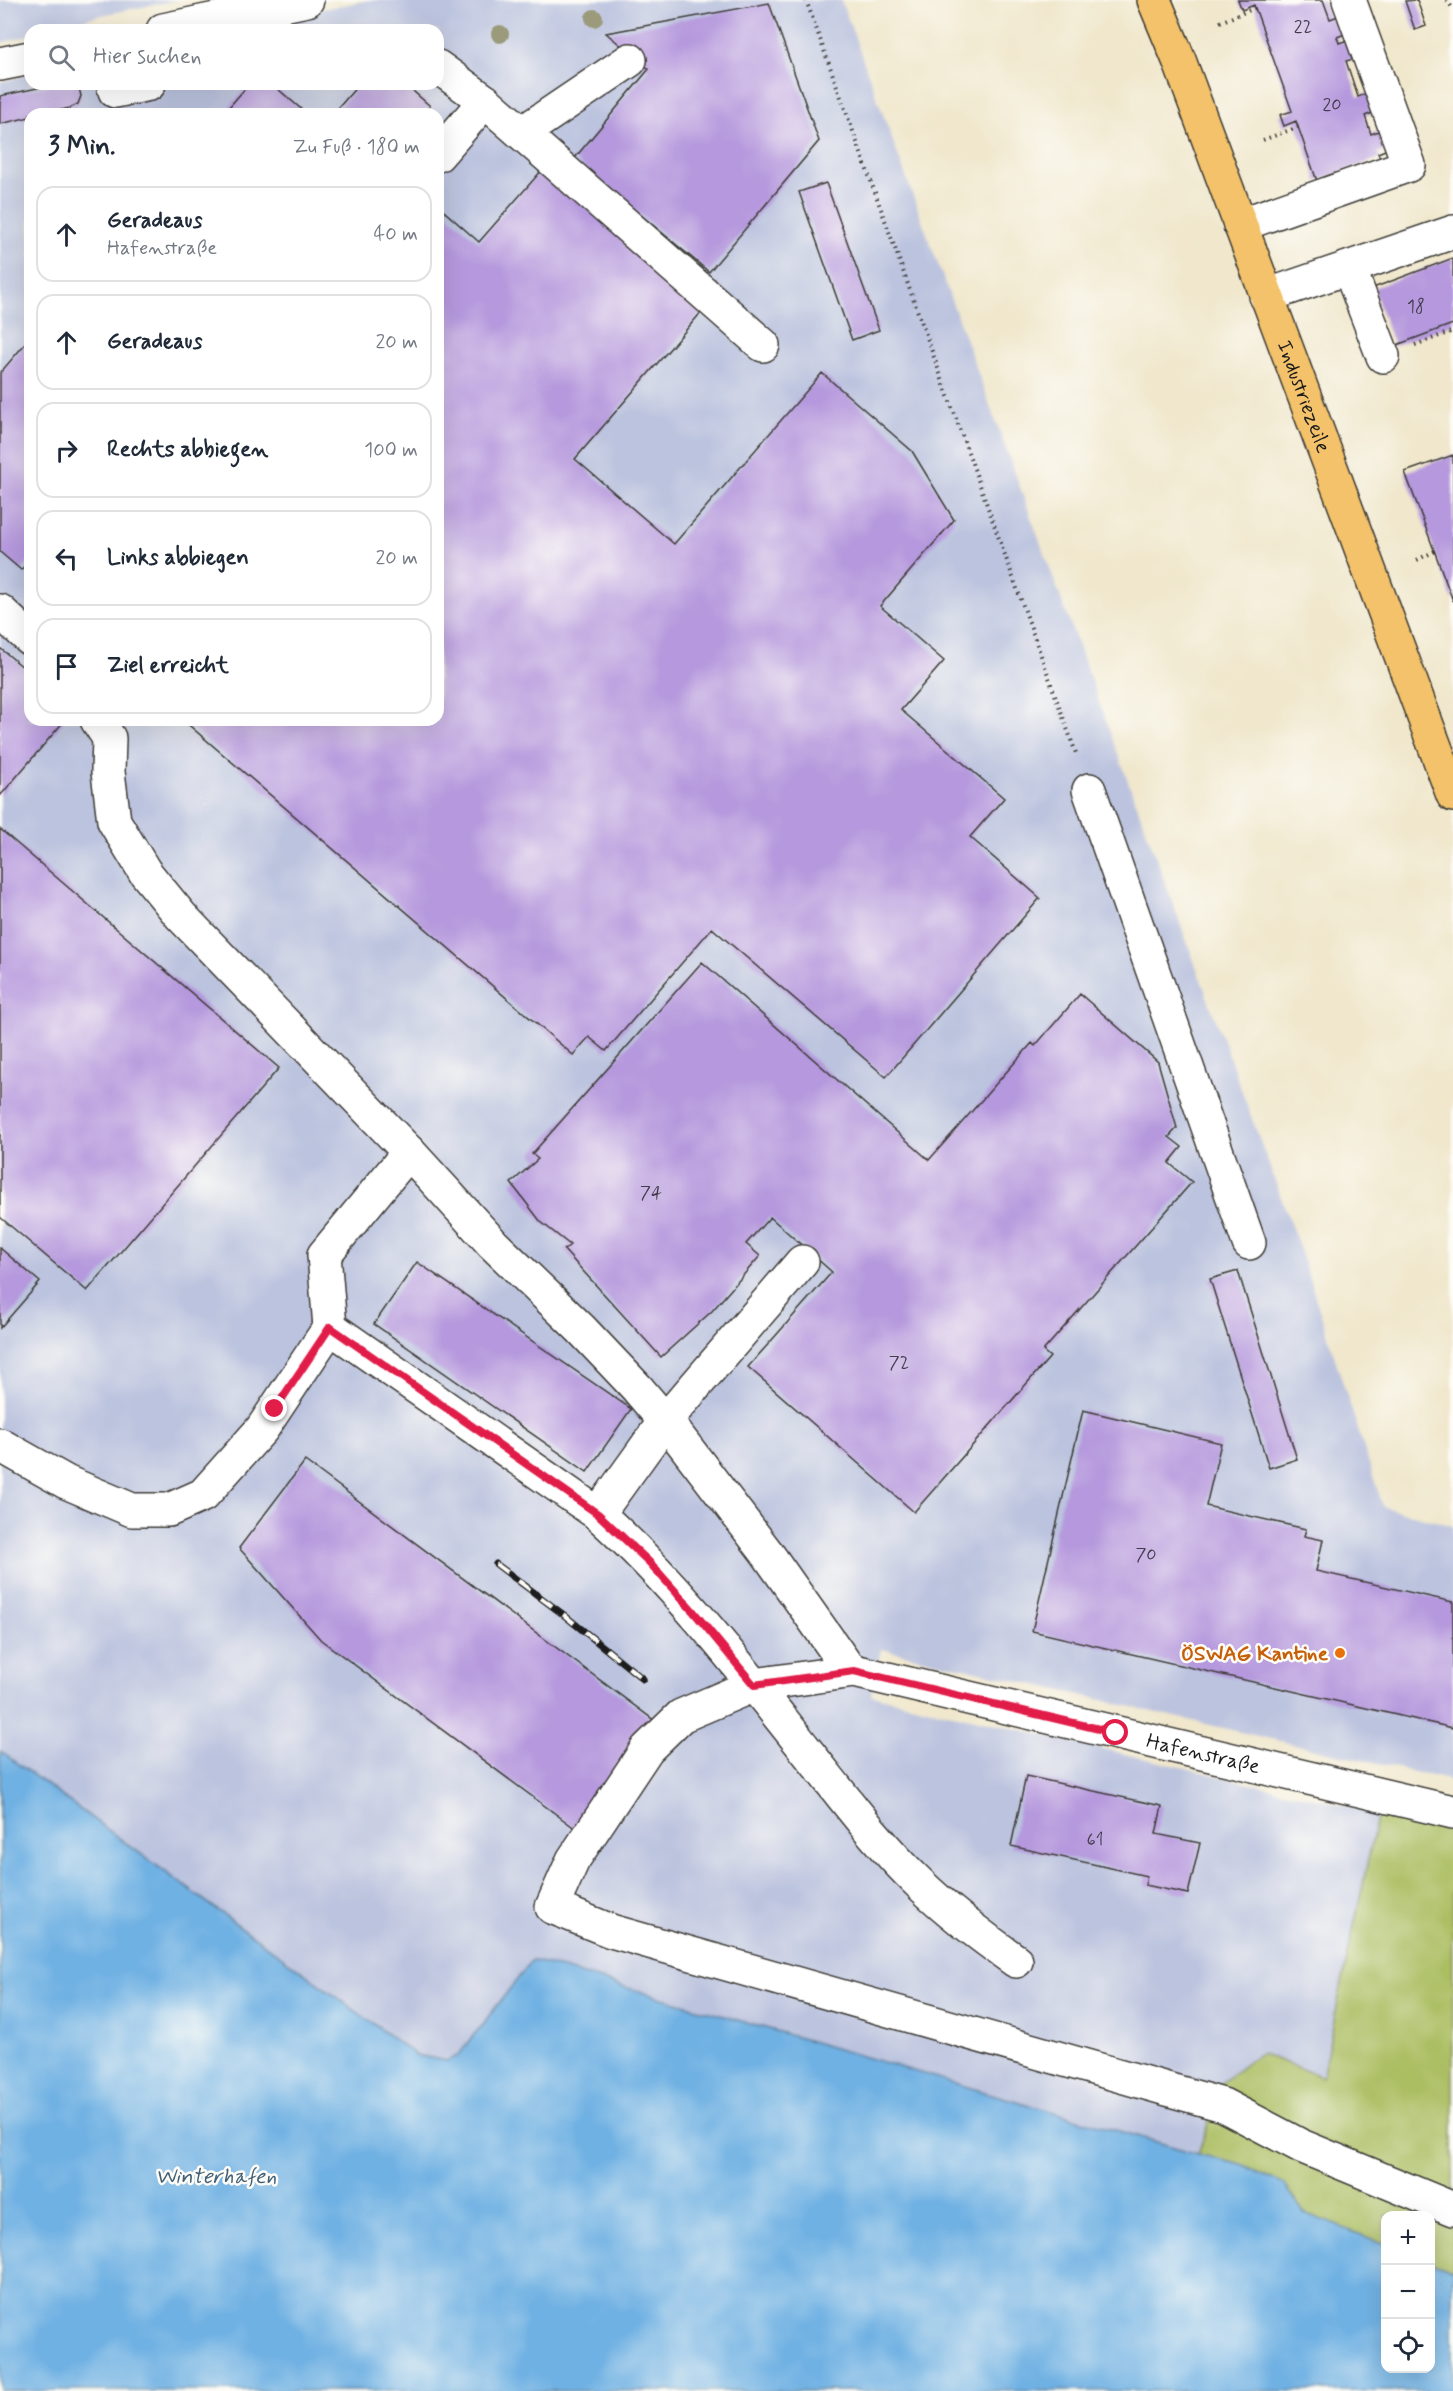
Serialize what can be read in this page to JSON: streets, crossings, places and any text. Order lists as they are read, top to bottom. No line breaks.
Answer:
{"streets":{"main road":["Industriezeile"],"street":["Hafenstraße"]},"water":["Winterhafen"],"places":["ÖSWAG Kantine"],"house_numbers":["22","20","18","74","72","70","61"],"page":{"search":"Hier suchen","heading":["3 Min.","Zu Fuß · 180 m"],"list":[["Geradeaus","Hafenstraße","40 m"],["Geradeaus","20 m"],["Rechts abbiegen","100 m"],["Links abbiegen","20 m"],"Ziel erreicht"],"map_buttons":["+","−"]}}
